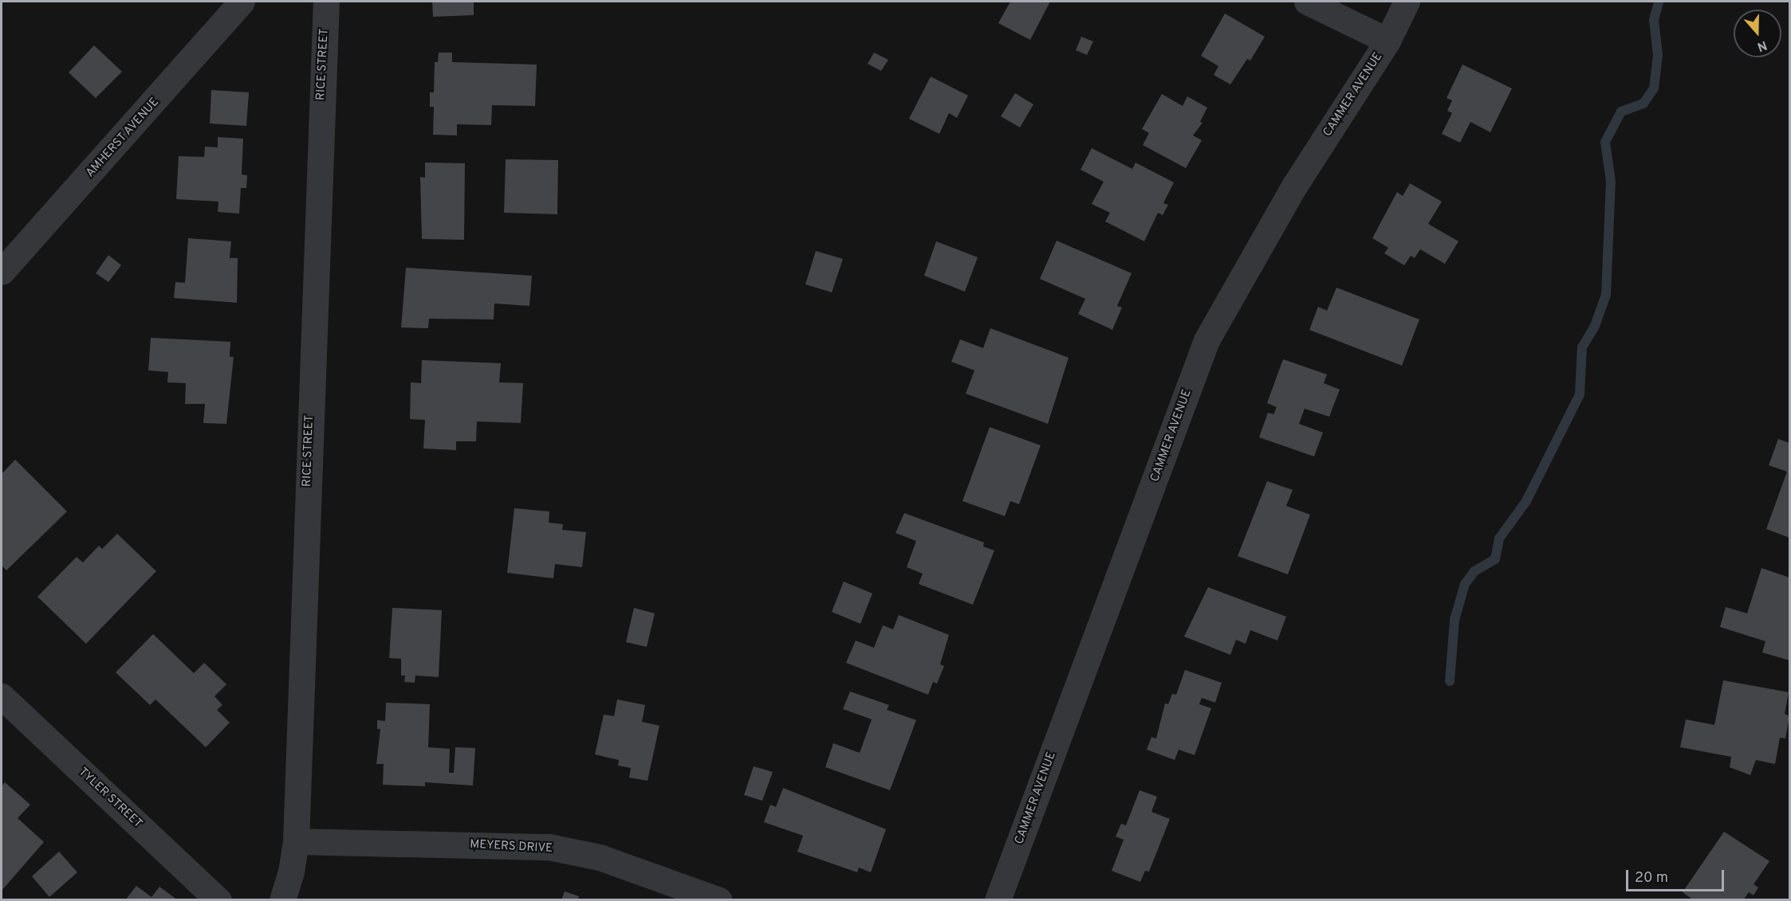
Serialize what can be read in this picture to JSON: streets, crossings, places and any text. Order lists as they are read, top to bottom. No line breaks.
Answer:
{"streets":{"street":["RICE STREET","CAMMER AVENUE","AMHERST AVENUE","TYLER STREET","MEYERS DRIVE"]},"crossings":[["RICE STREET","MEYERS DRIVE"]],"scale_bar":"20 m","north":"bottom"}
